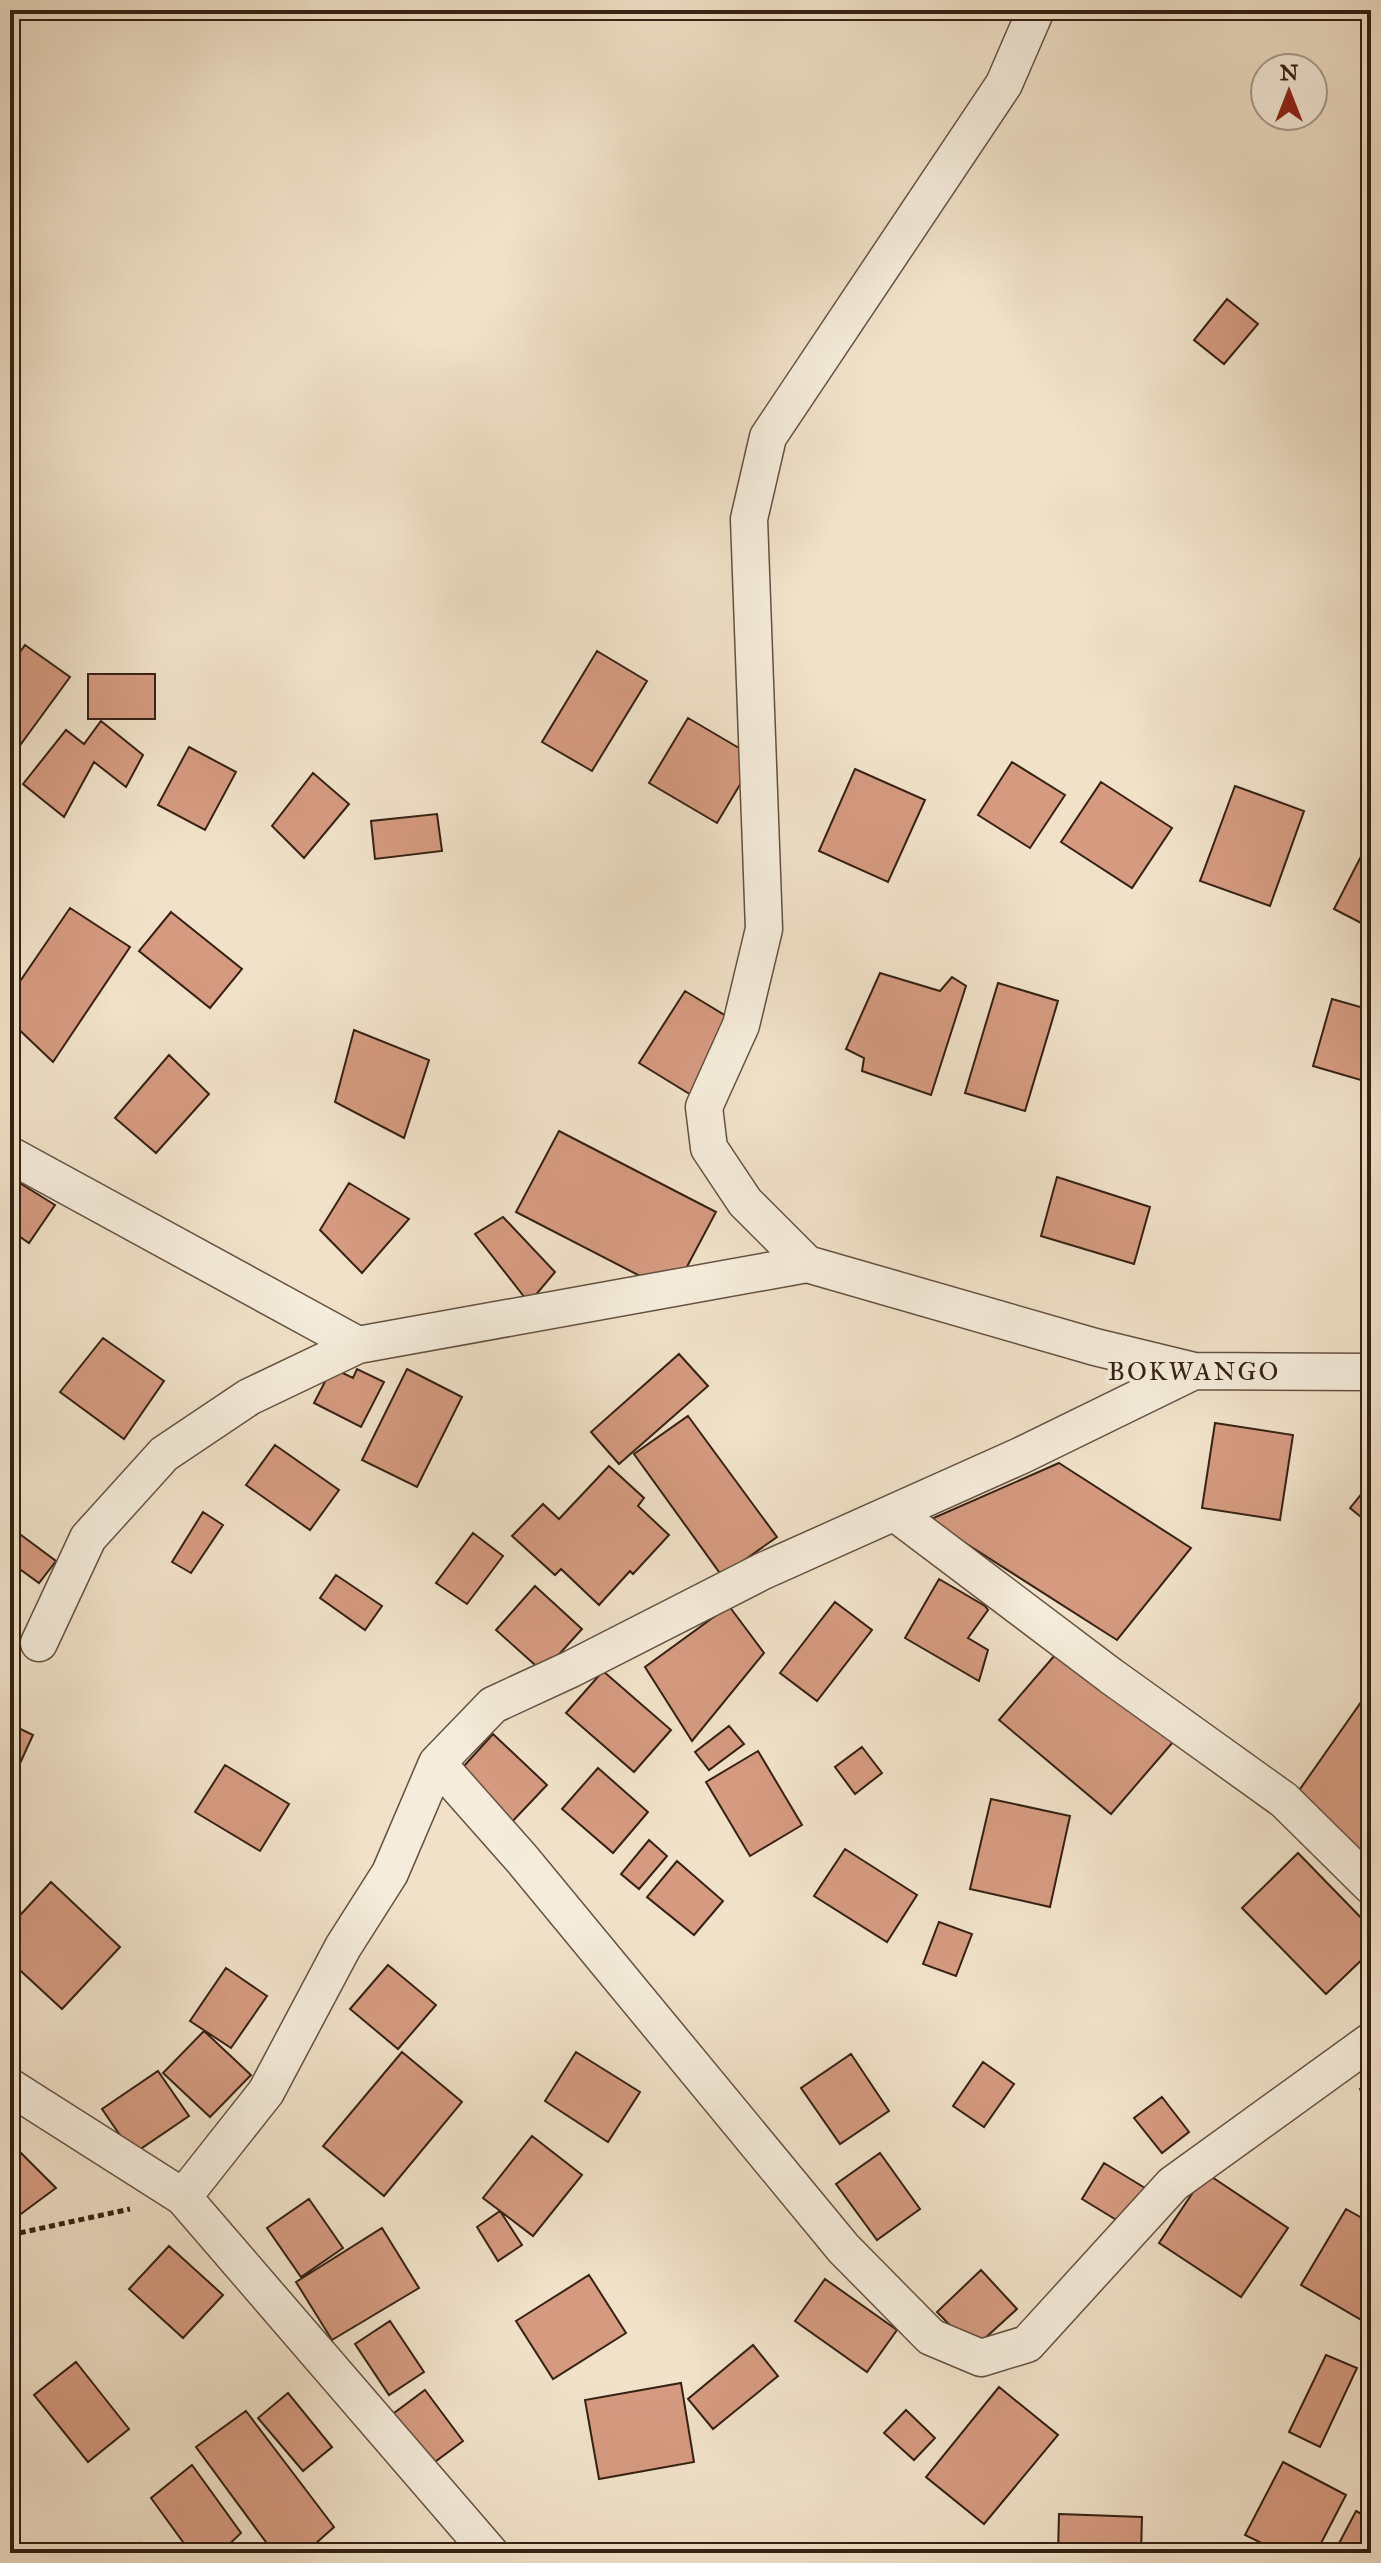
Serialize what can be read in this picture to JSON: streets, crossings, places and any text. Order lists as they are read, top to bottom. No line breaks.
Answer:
{"districts":["BOKWANGO"],"north":"top"}
